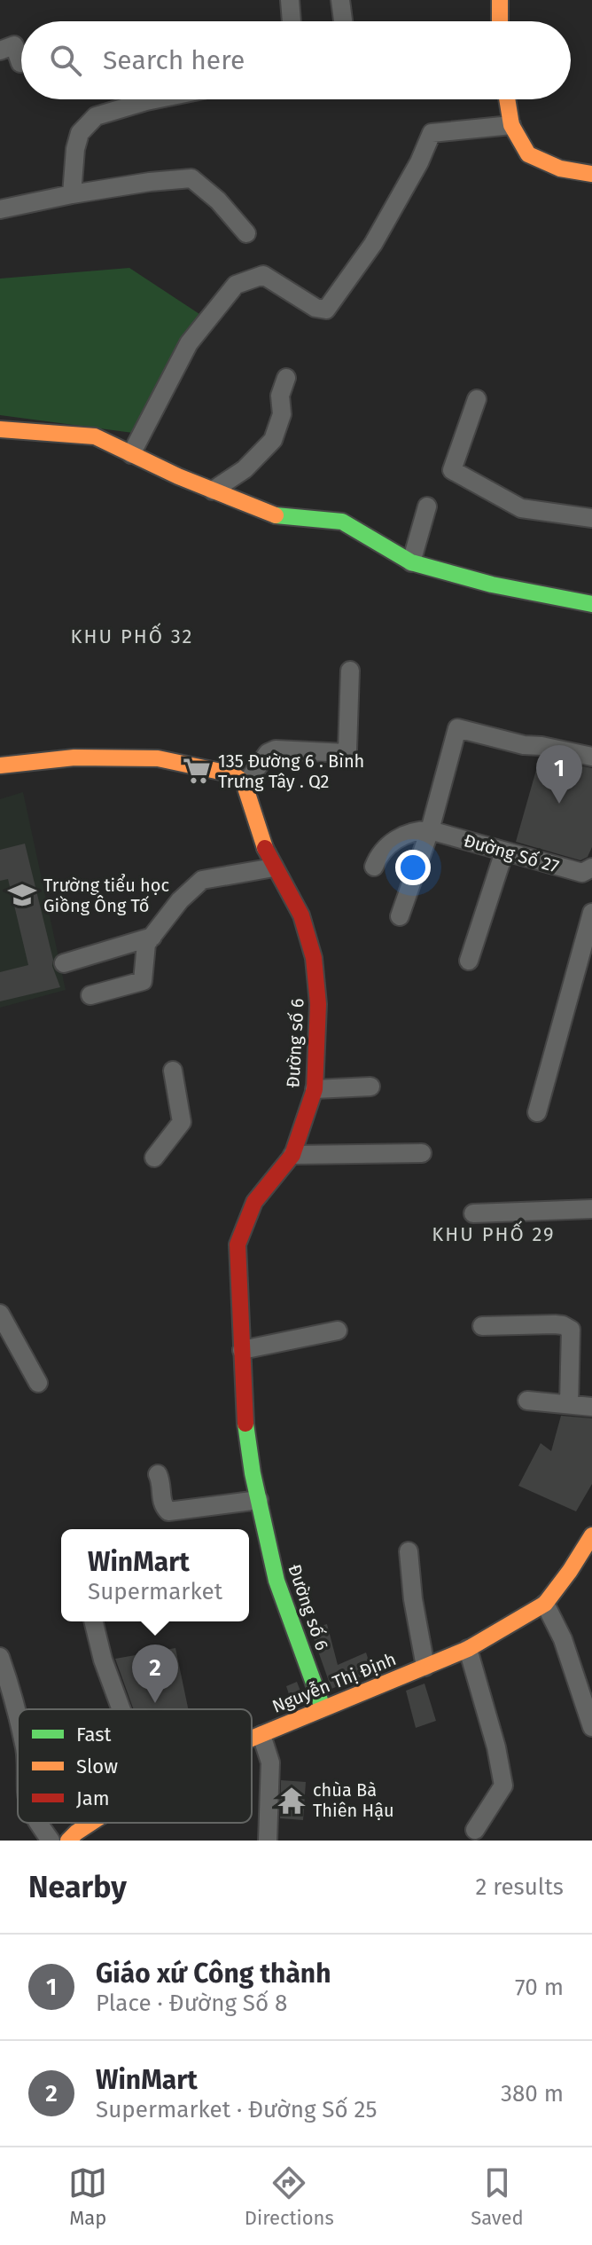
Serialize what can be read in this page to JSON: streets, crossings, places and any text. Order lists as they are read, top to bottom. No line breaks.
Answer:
{"streets":{"street":["Đường Số 27","Đường số 6","Nguyễn Thị Định"]},"crossings":[["Đường số 6","Nguyễn Thị Định"]],"districts":["KHU PHỐ 32","KHU PHỐ 29"],"places":{"supermarket":["135 Đường 6 . Bình Trưng Tây . Q2"],"school or university":["Trường tiểu học Giồng Ông Tố"],"temple":["chùa Bà Thiên Hậu"]},"legend":["Fast","Slow","Jam"],"page":{"search":"Search here","pins":["1","2"],"popup":["WinMart","Supermarket"],"heading":["Nearby","2 results"],"list":[{"mark":"1","name":"Giáo xứ Công thành","note":"Place · Đường Số 8","value":"70 m"},{"mark":"2","name":"WinMart","note":"Supermarket · Đường Số 25","value":"380 m"}],"nav":["Map","Directions","Saved"]}}
